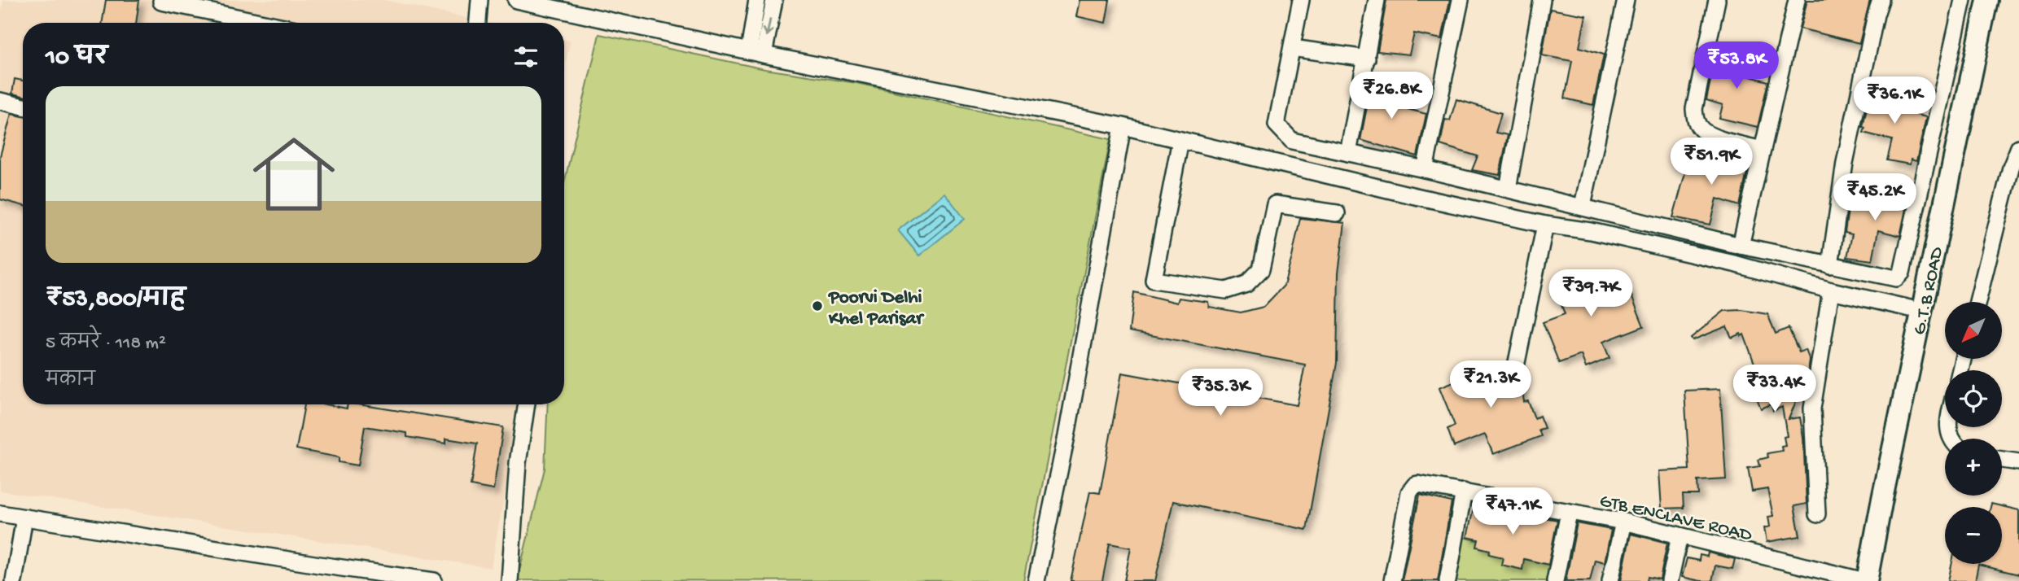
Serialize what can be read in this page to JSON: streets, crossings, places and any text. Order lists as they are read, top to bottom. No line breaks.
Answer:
{"streets":{"main road":["G.T.B ROAD"],"street":["GTB ENCLAVE ROAD"]},"crossings":[["G.T.B ROAD","GTB ENCLAVE ROAD"]],"places":["Poorvi Delhi Khel Parisar"],"north":"bottom left","page":{"heading":"10 घर","price":["₹53.8K","₹26.8K","₹36.1K","₹51.9K","₹45.2K","₹39.7K","₹21.3K","₹33.4K","₹35.3K","₹47.1K"],"list":[{"name":"₹53,800/माह","note":"5 कमरे · 118 m² · मकान"}],"map_buttons":["+","−"]}}
